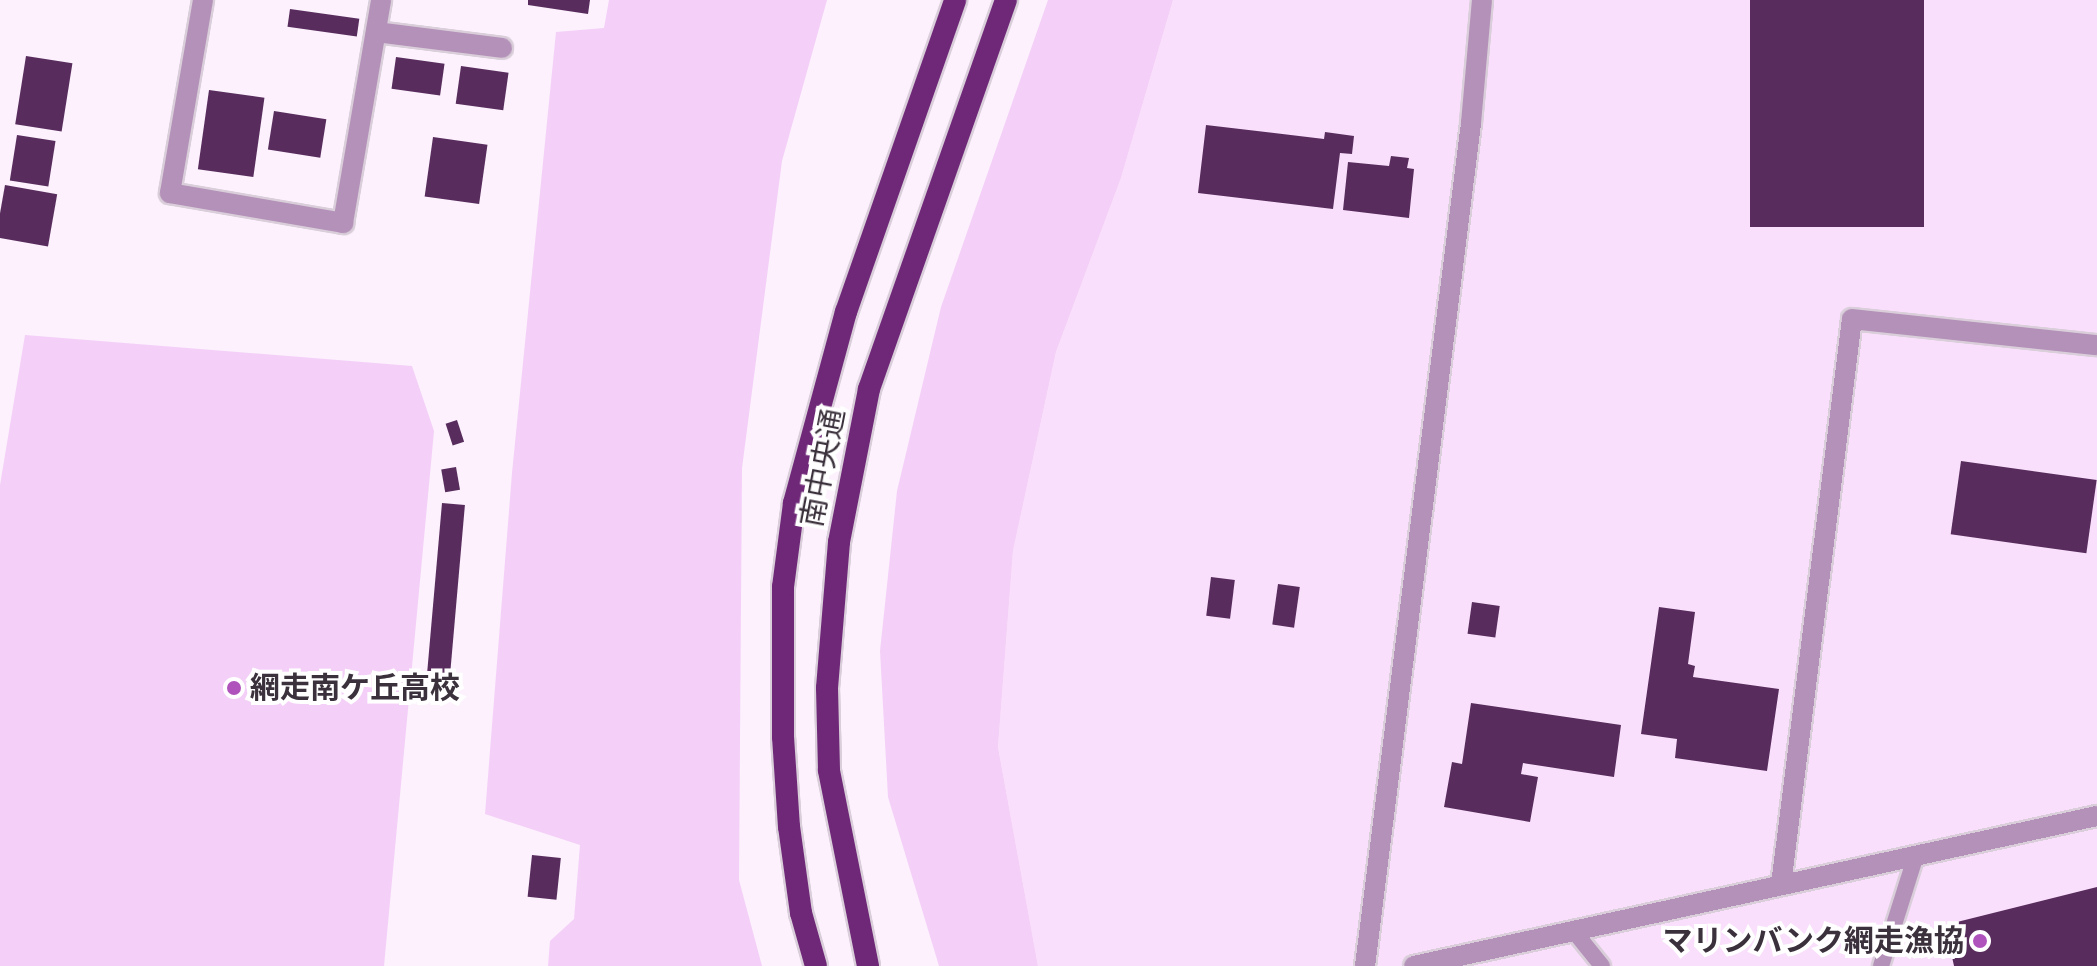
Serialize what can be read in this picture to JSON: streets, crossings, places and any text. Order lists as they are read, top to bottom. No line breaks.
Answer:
{"streets":{"highway":["南中央通"]},"places":["網走南ケ丘高校","マリンバンク網走漁協"]}
